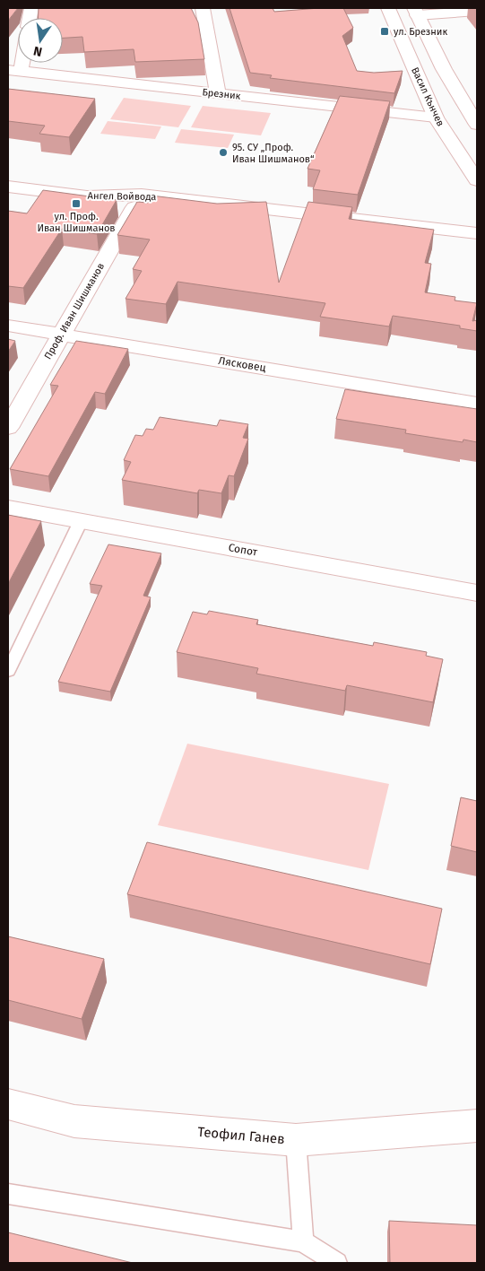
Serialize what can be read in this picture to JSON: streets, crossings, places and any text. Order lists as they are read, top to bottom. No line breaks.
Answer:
{"streets":{"street":["Брезник","Васил Кънчев","Ангел Войвода","Проф. Иван Шишманов","Лясковец","Сопот","Теофил Ганев"]},"crossings":[["Брезник","Васил Кънчев"],["Ангел Войвода","Проф. Иван Шишманов"],["Проф. Иван Шишманов","Лясковец"]],"places":{"transit":["ул. Брезник","ул. Проф. Иван Шишманов"],"other":["95. СУ „Проф. Иван Шишманов“"]},"north":"bottom"}
